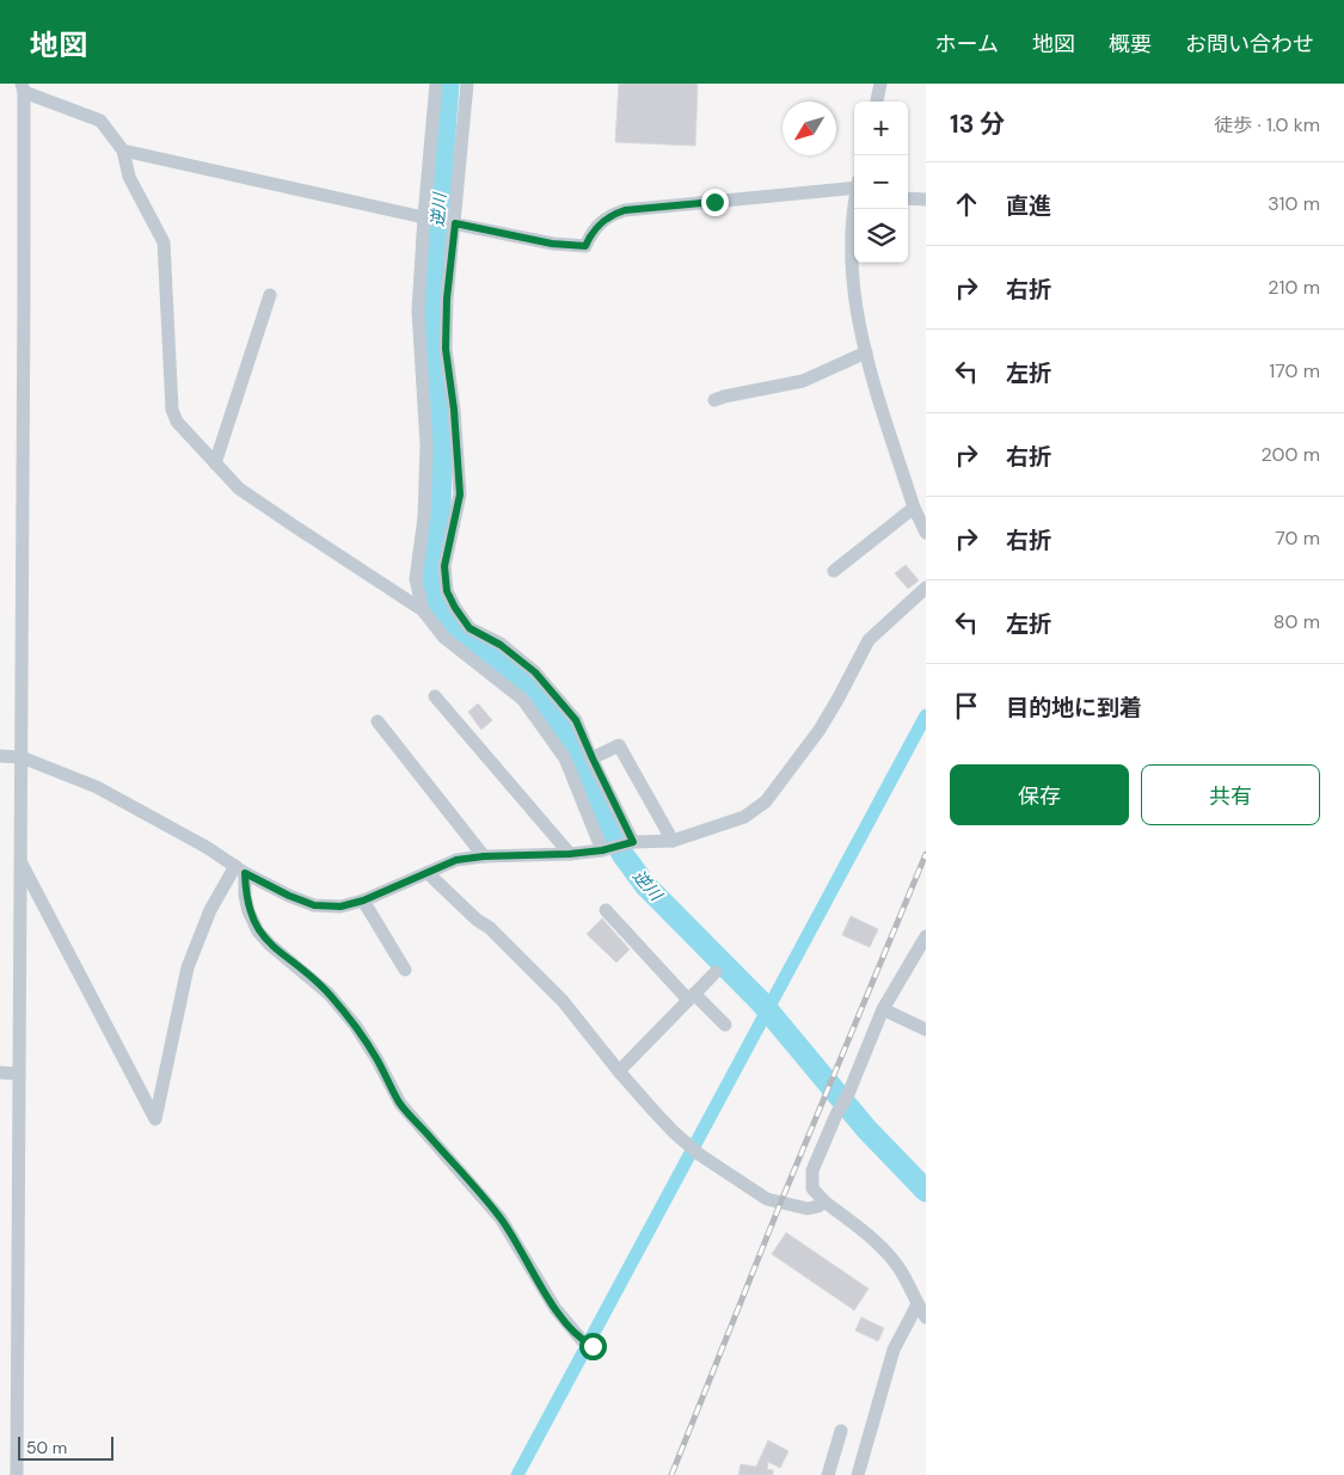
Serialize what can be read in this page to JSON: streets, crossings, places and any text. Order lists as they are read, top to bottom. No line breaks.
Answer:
{"water":["逆川"],"scale_bar":"50 m","north":"bottom left","page":{"header":"地図","nav":["ホーム","地図","概要","お問い合わせ"],"heading":["13 分","徒歩 · 1.0 km"],"map_buttons":["+","−"],"list":[["直進","310 m"],["右折","210 m"],["左折","170 m"],["右折","200 m"],["右折","70 m"],["左折","80 m"],"目的地に到着"],"buttons":["保存","共有"],"scale":"50 m"}}
